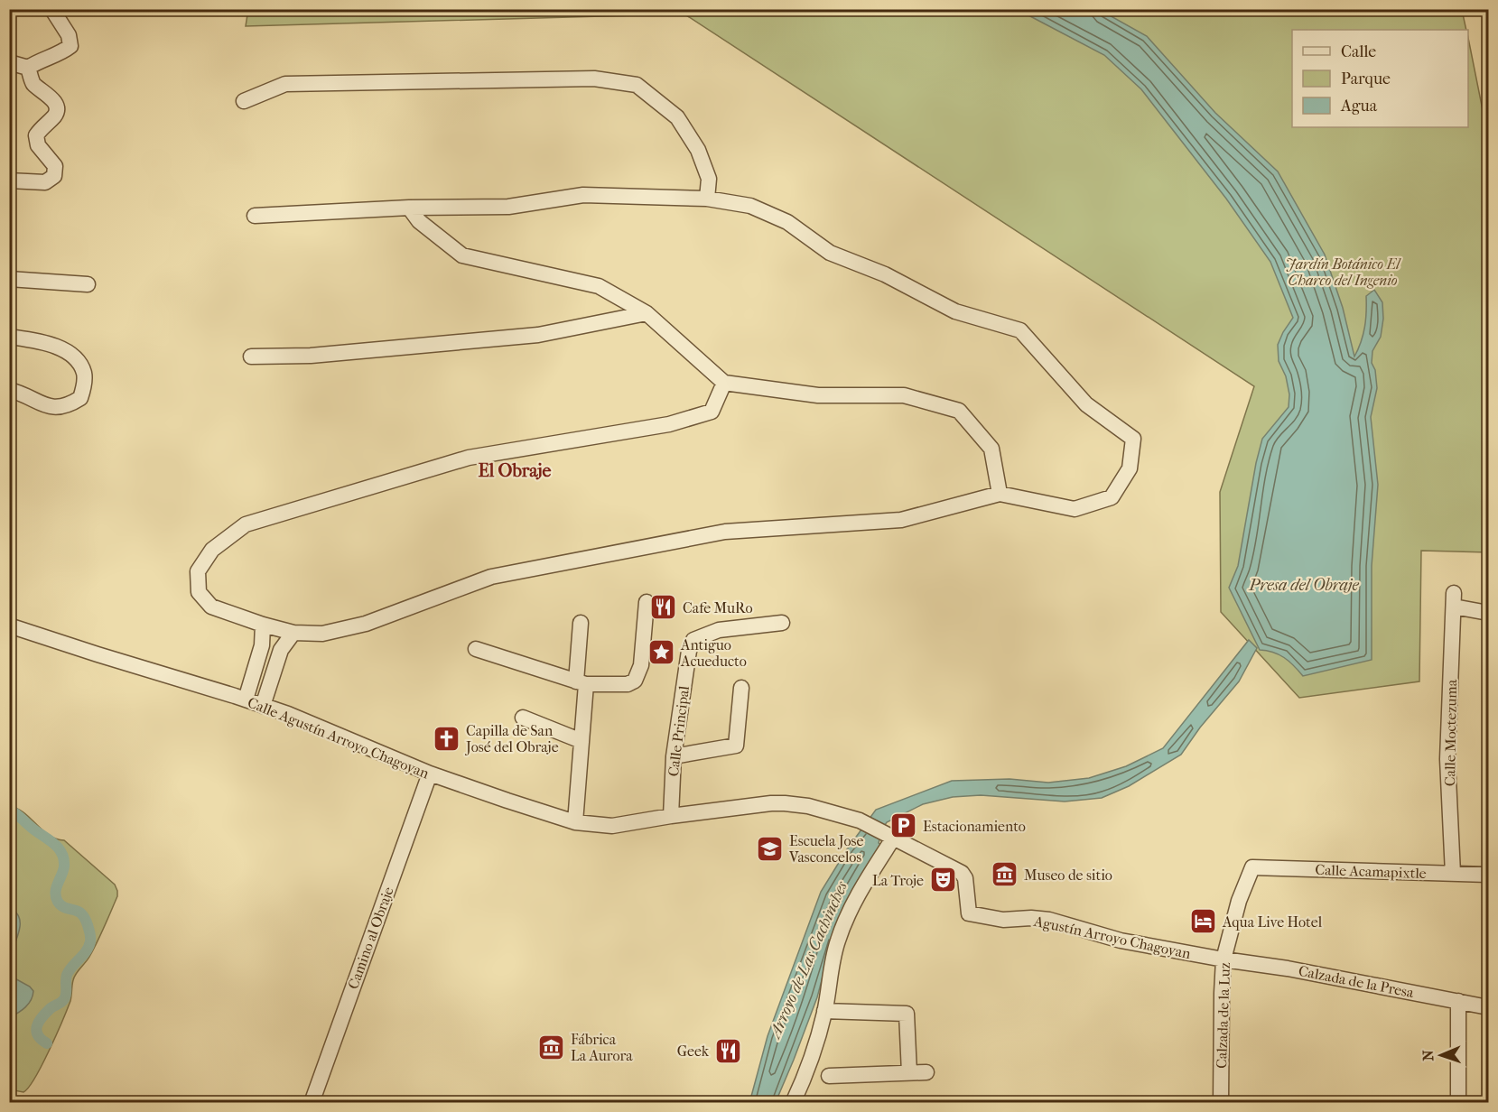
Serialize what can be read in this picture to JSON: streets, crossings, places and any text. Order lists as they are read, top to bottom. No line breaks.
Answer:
{"streets":{"street":["Calle Principal","Calle Moctezuma","Calle Agustín Arroyo Chagoyan","Calle Acamapixtle","Agustín Arroyo Chagoyan","Camino al Obraje","Calzada de la Presa","Calzada de la Luz"]},"crossings":[["Calle Principal","Calle Agustín Arroyo Chagoyan"],["Calle Moctezuma","Calle Acamapixtle"],["Calle Agustín Arroyo Chagoyan","Agustín Arroyo Chagoyan"],["Calle Agustín Arroyo Chagoyan","Camino al Obraje"],["Calle Acamapixtle","Calzada de la Luz"],["Agustín Arroyo Chagoyan","Calzada de la Presa"],["Agustín Arroyo Chagoyan","Calzada de la Luz"],["Calzada de la Presa","Calzada de la Luz"]],"districts":["El Obraje"],"water":["Presa del Obraje","Arroyo de Las Cachinches"],"parks":["Jardín Botánico El Charco del Ingenio"],"places":{"restaurant":["Cafe MuRo","Geek"],"place":["Antiguo Acueducto"],"church":["Capilla de San José del Obraje"],"parking":["Estacionamiento"],"school or university":["Escuela Jose Vasconcelos"],"museum":["Museo de sitio","Fábrica La Aurora"],"theatre":["La Troje"],"hotel":["Aqua Live Hotel"]},"legend":["Calle","Parque","Agua"],"north":"left"}
